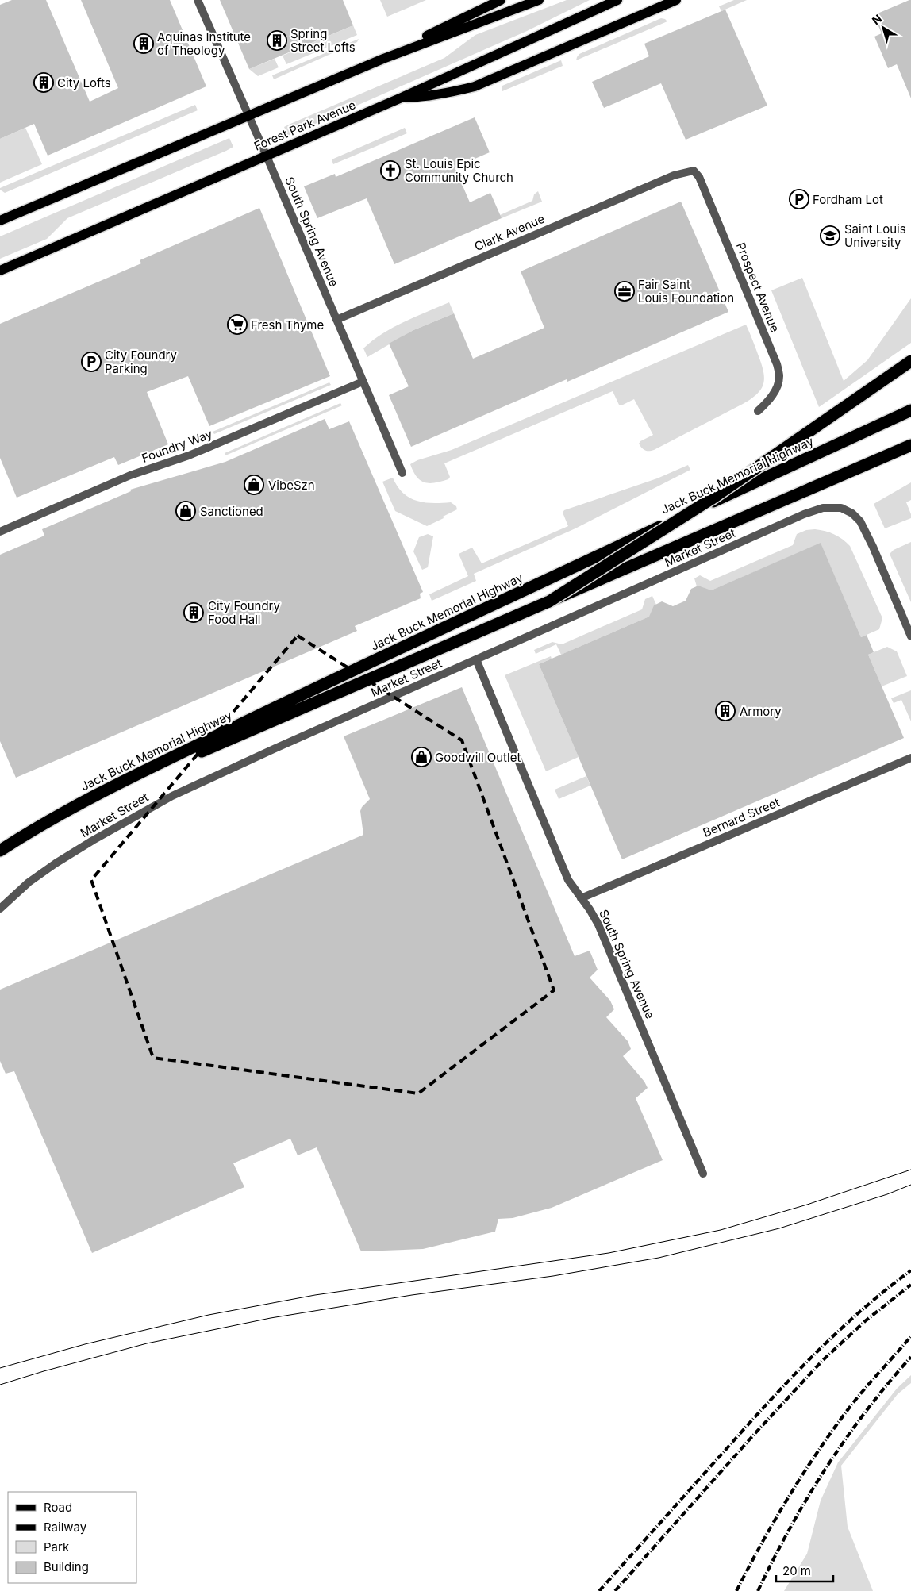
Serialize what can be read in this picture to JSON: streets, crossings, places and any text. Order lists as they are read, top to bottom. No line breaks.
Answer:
{"streets":{"highway":["Jack Buck Memorial Highway"],"main road":["Forest Park Avenue"],"street":["South Spring Avenue","Clark Avenue","Prospect Avenue","Foundry Way","Market Street","Bernard Street"]},"crossings":[["Forest Park Avenue","South Spring Avenue"],["South Spring Avenue","Clark Avenue"],["South Spring Avenue","Foundry Way"],["South Spring Avenue","Market Street"],["South Spring Avenue","Bernard Street"],["Clark Avenue","Prospect Avenue"]],"places":{"building":["Spring Street Lofts","Aquinas Institute of Theology","City Lofts","City Foundry Food Hall","Armory"],"church":["St. Louis Epic Community Church"],"parking":["Fordham Lot","City Foundry Parking"],"school or university":["Saint Louis University"],"office":["Fair Saint Louis Foundation"],"supermarket":["Fresh Thyme"],"shop":["VibeSzn","Sanctioned","Goodwill Outlet"]},"legend":["Road","Railway","Park","Building"],"scale_bar":"20 m","north":"top left"}
